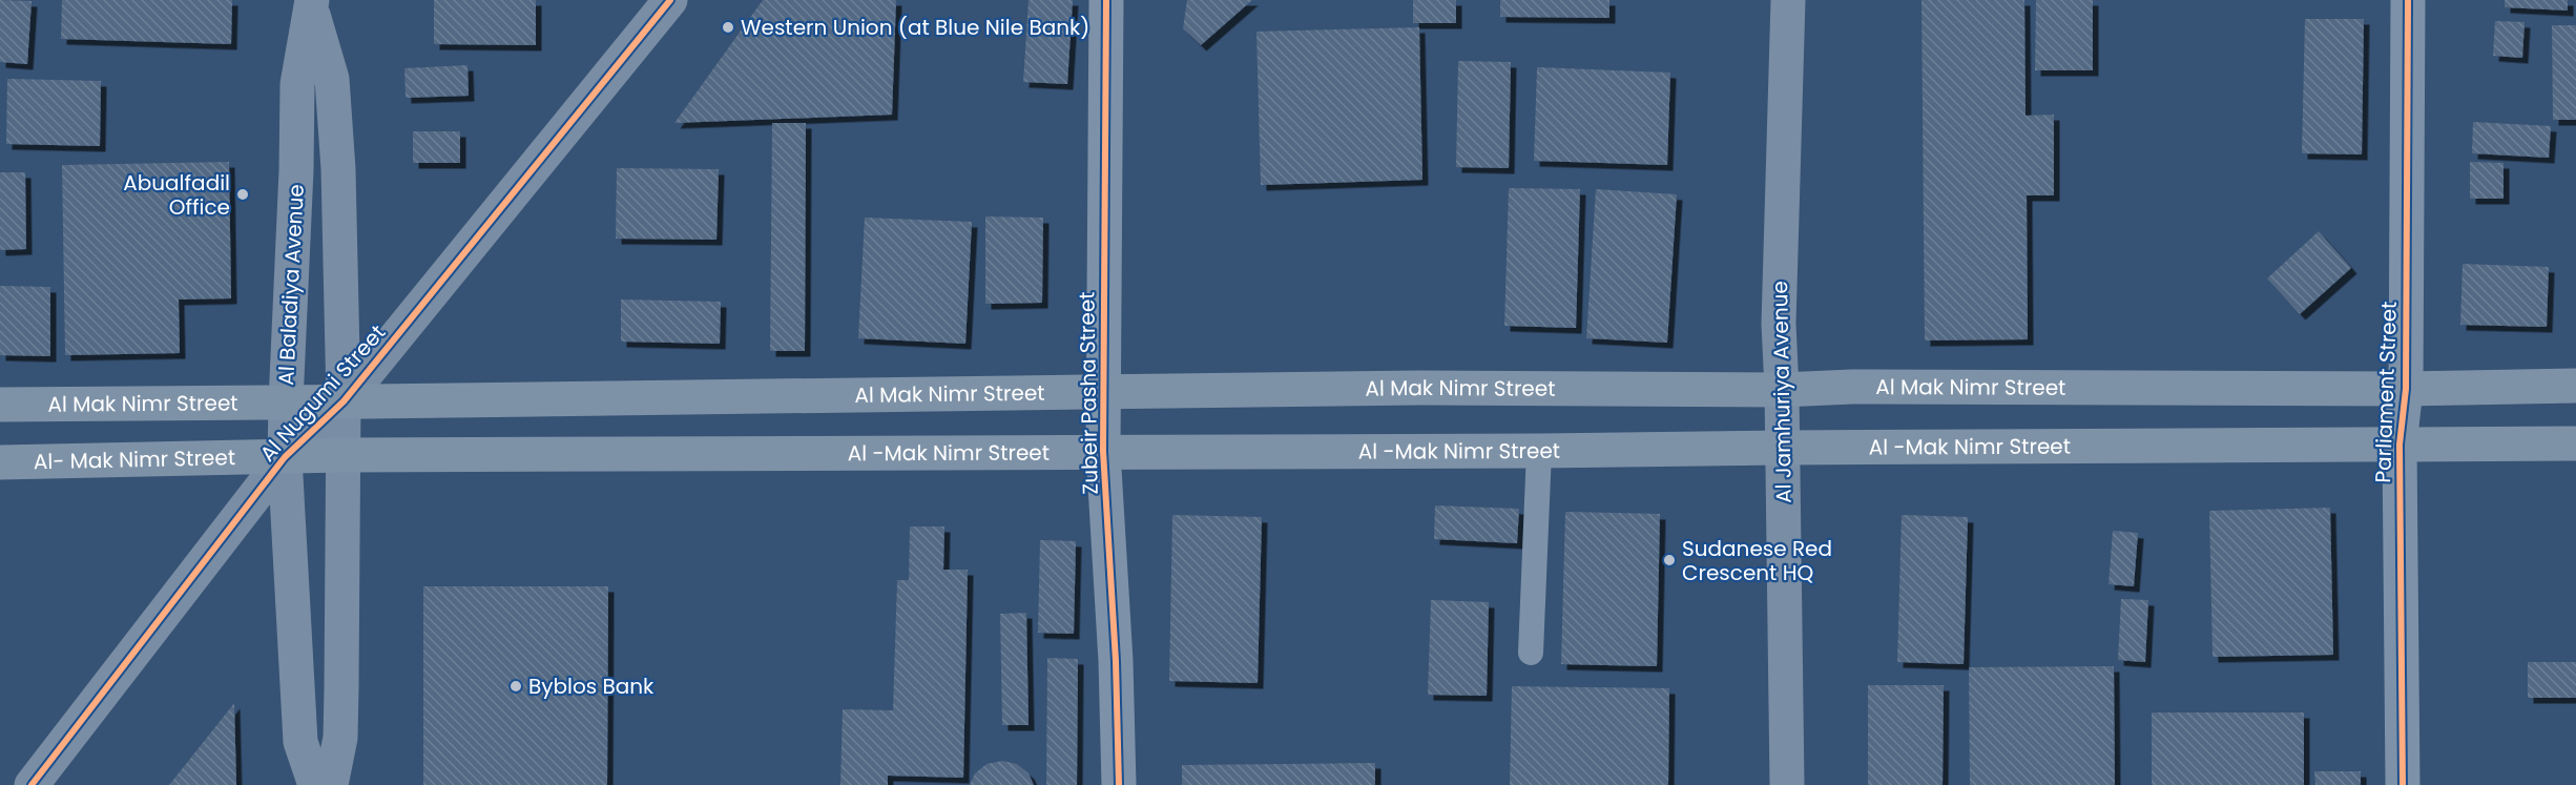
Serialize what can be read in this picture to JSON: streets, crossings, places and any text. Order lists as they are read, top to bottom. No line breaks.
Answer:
{"streets":{"highway":["Al Mak Nimr Street","Al -Mak Nimr Street","Al- Mak Nimr Street"],"street":["Al Baladiya Avenue","Al Jamhuriya Avenue","Parliament Street","Al Nugumi Street","Zubeir Pasha Street"]},"crossings":[["Al Baladiya Avenue","Al Mak Nimr Street"],["Al Baladiya Avenue","Al Nugumi Street"],["Al Baladiya Avenue","Al -Mak Nimr Street"],["Al Baladiya Avenue","Al- Mak Nimr Street"],["Al Mak Nimr Street","Al Jamhuriya Avenue"],["Al Mak Nimr Street","Parliament Street"],["Al Mak Nimr Street","Al Nugumi Street"],["Al Mak Nimr Street","Zubeir Pasha Street"],["Al Jamhuriya Avenue","Al -Mak Nimr Street"],["Parliament Street","Al -Mak Nimr Street"],["Al Nugumi Street","Al- Mak Nimr Street"],["Zubeir Pasha Street","Al -Mak Nimr Street"],["Al -Mak Nimr Street","Al- Mak Nimr Street"]],"places":["Western Union (at Blue Nile Bank)","Abualfadil Office","Sudanese Red Crescent HQ","Byblos Bank"]}
